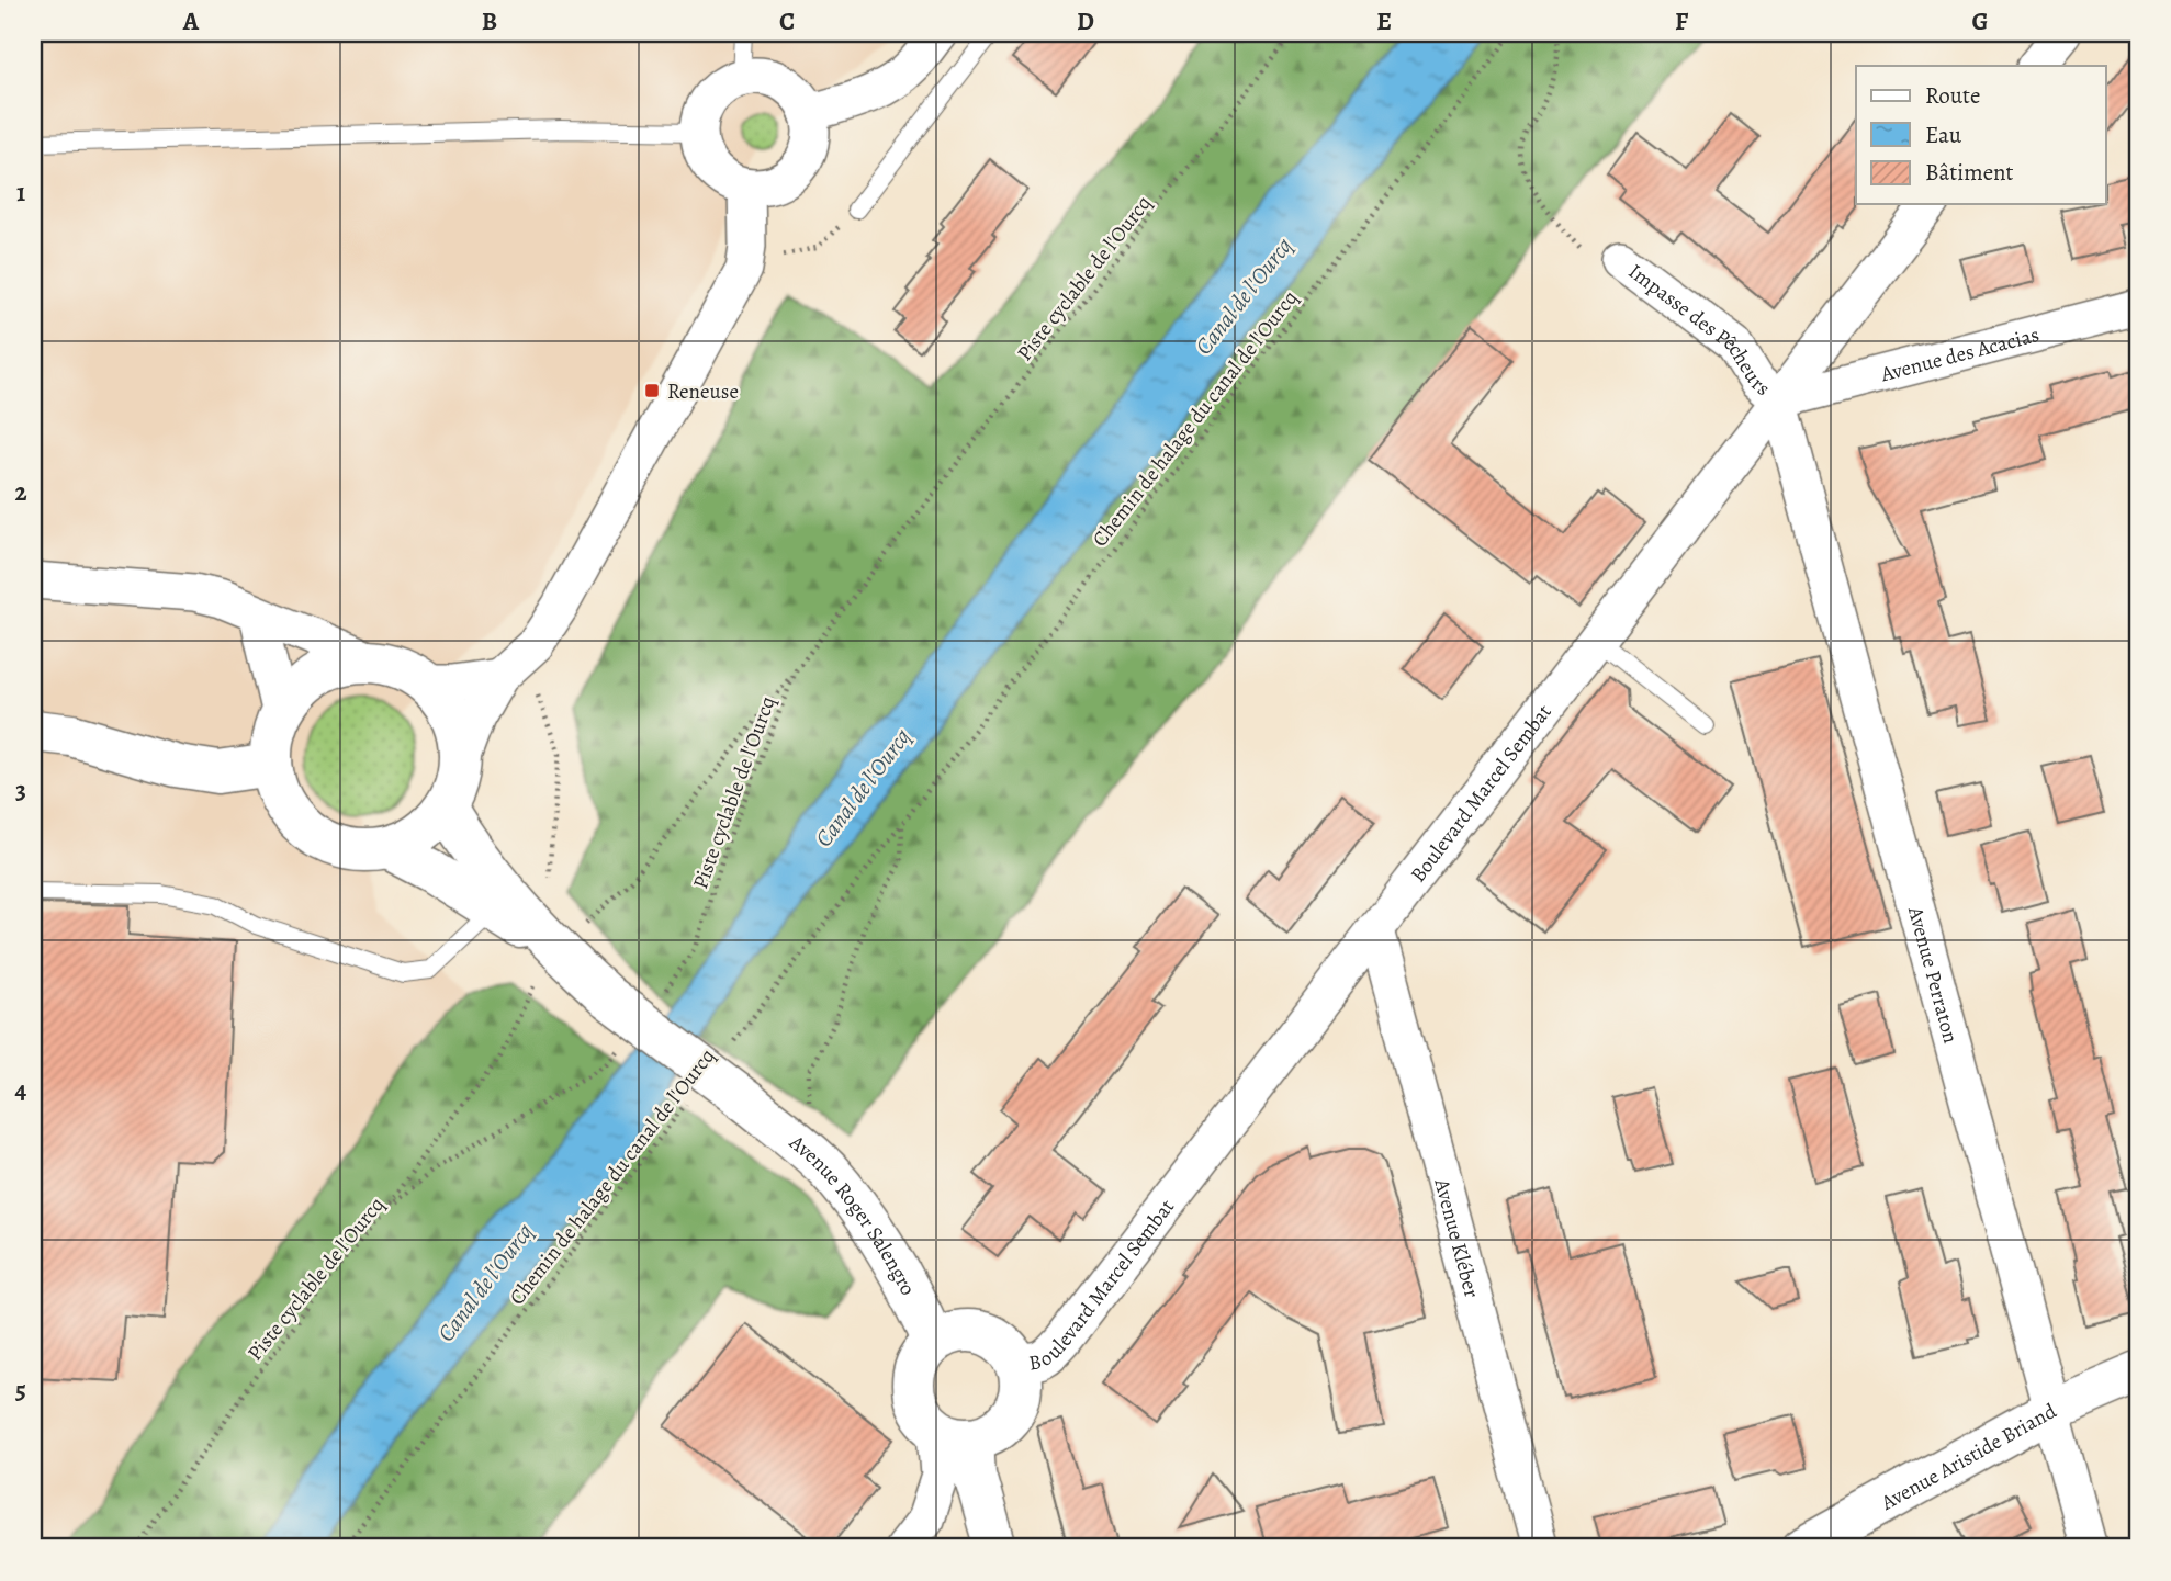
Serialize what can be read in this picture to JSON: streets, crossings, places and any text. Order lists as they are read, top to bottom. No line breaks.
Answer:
{"streets":{"street":["Impasse des Pêcheurs","Avenue des Acacias","Boulevard Marcel Sembat","Avenue Perraton","Avenue Roger Salengro","Avenue Kléber","Avenue Aristide Briand"],"path":["Piste cyclable de l'Ourcq","Chemin de halage du canal de l'Ourcq"]},"crossings":[["Impasse des Pêcheurs","Avenue des Acacias"],["Impasse des Pêcheurs","Boulevard Marcel Sembat"],["Impasse des Pêcheurs","Avenue Perraton"],["Avenue des Acacias","Boulevard Marcel Sembat"],["Avenue des Acacias","Avenue Perraton"],["Boulevard Marcel Sembat","Avenue Perraton"],["Boulevard Marcel Sembat","Avenue Roger Salengro"],["Boulevard Marcel Sembat","Avenue Kléber"],["Avenue Perraton","Avenue Aristide Briand"]],"water":["Canal de l'Ourcq"],"places":{"transit":["Reneuse"]},"legend":["Route","Eau","Bâtiment"],"grid":{"columns":["A","B","C","D","E","F","G"],"rows":["1","2","3","4","5"]}}
